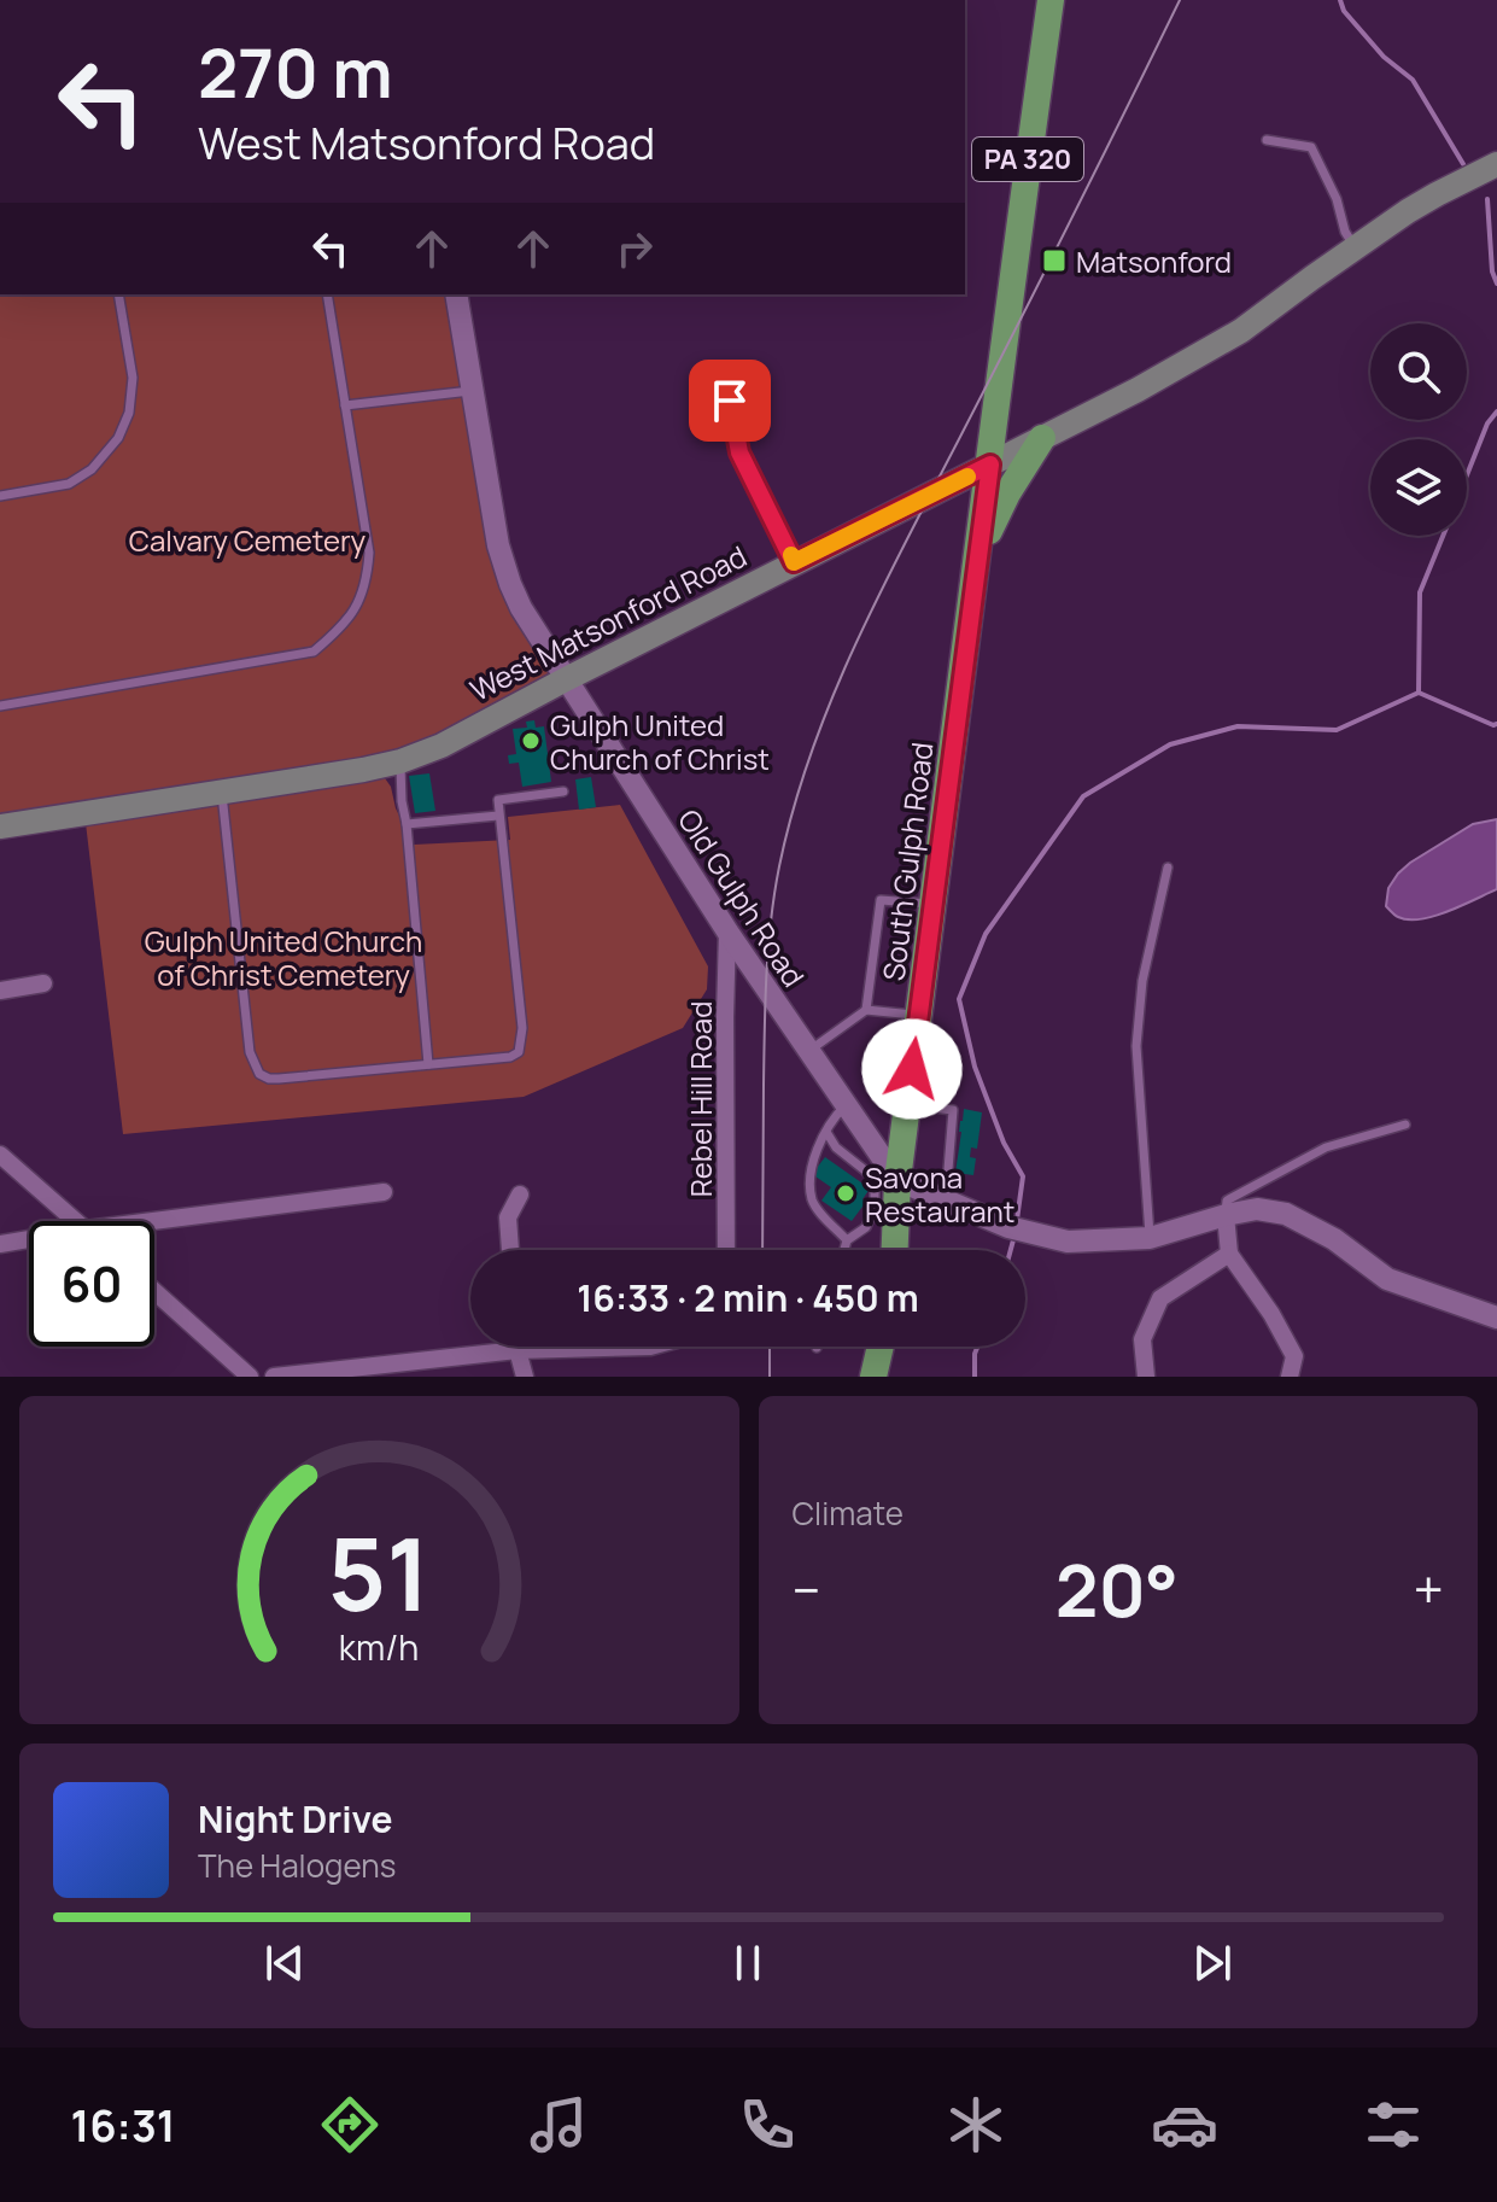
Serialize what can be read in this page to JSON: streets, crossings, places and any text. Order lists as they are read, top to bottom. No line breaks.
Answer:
{"streets":{"main road":["PA 320","West Matsonford Road","South Gulph Road"],"street":["Old Gulph Road","Rebel Hill Road"]},"crossings":[["PA 320","West Matsonford Road"],["PA 320","South Gulph Road"],["West Matsonford Road","South Gulph Road"],["West Matsonford Road","Old Gulph Road"],["South Gulph Road","Old Gulph Road"],["Old Gulph Road","Rebel Hill Road"]],"parks":["Calvary Cemetery","Gulph United Church of Christ Cemetery"],"places":{"transit":["Matsonford"],"other":["Gulph United Church of Christ","Savona Restaurant"]},"page":{"turn":["270 m","West Matsonford Road"],"limit":"60","trip":"16:33 · 2 min · 450 m","tile":"Climate","heat":["−","20°","+"],"song":["Night Drive","The Halogens"],"tabs":"16:31","gauge":["51","km/h"]}}
